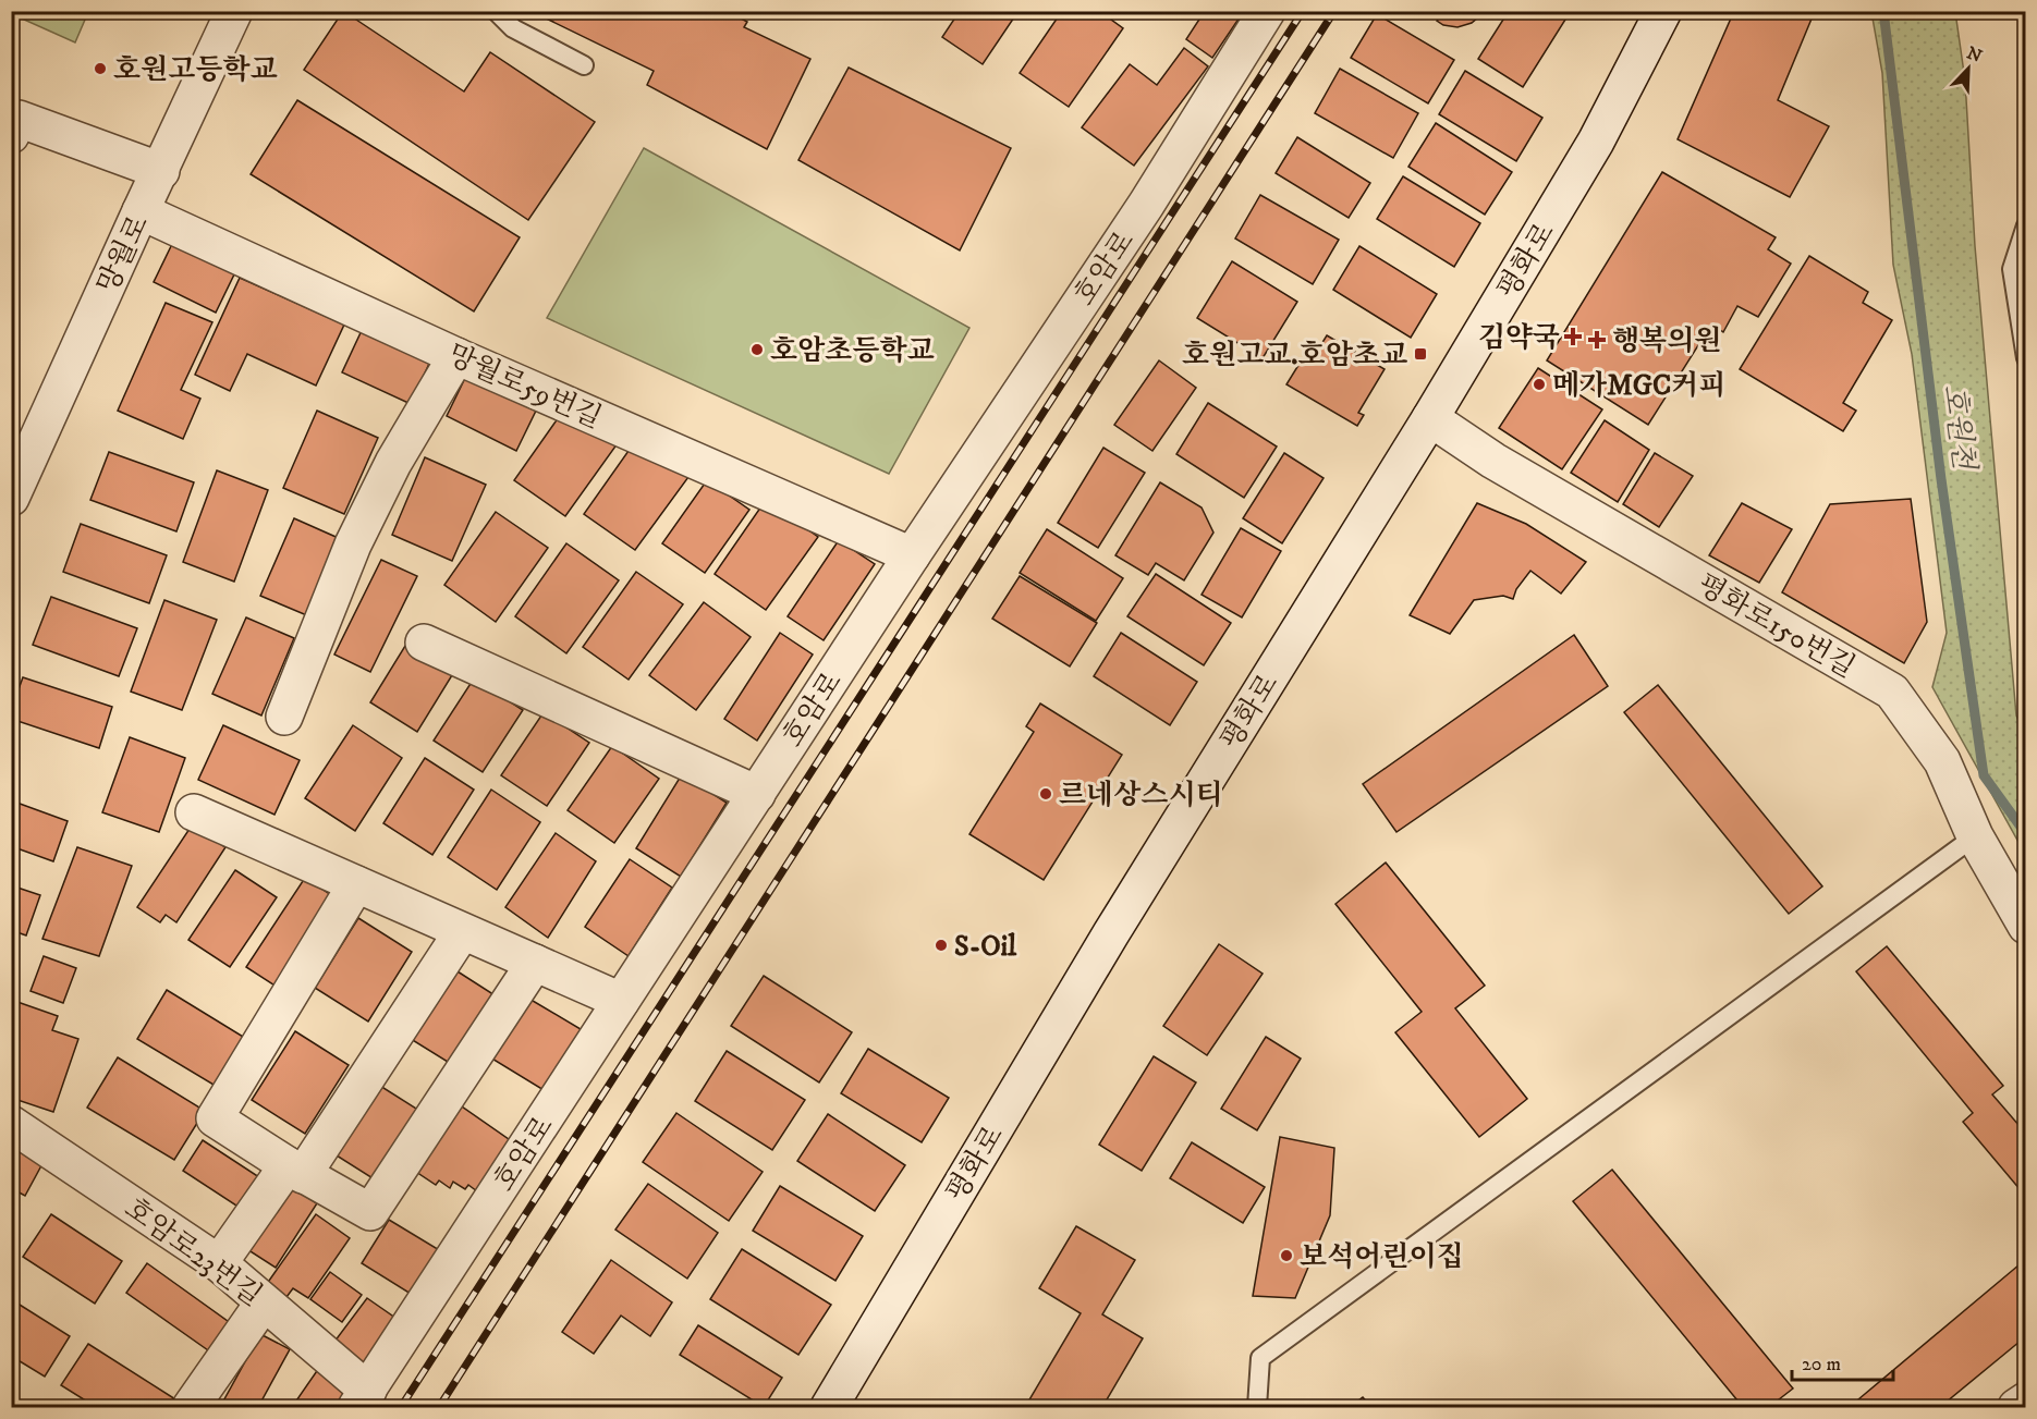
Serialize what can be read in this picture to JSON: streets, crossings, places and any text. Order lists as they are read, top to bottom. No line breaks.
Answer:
{"streets":{"street":["망월로","평화로","호암로","망월로59번길","평화로150번길","호암로23번길"]},"crossings":[["망월로","망월로59번길"],["평화로","평화로150번길"],["호암로","망월로59번길"],["호암로","호암로23번길"]],"water":["호원천"],"places":{"other":["호원고등학교","호암초등학교","메가MGC커피","르네상스시티","S-Oil","보석어린이집"],"health":["김약국","행복의원"],"transit":["호원고교.호암초교"]},"scale_bar":"20 m","north":"top right"}
